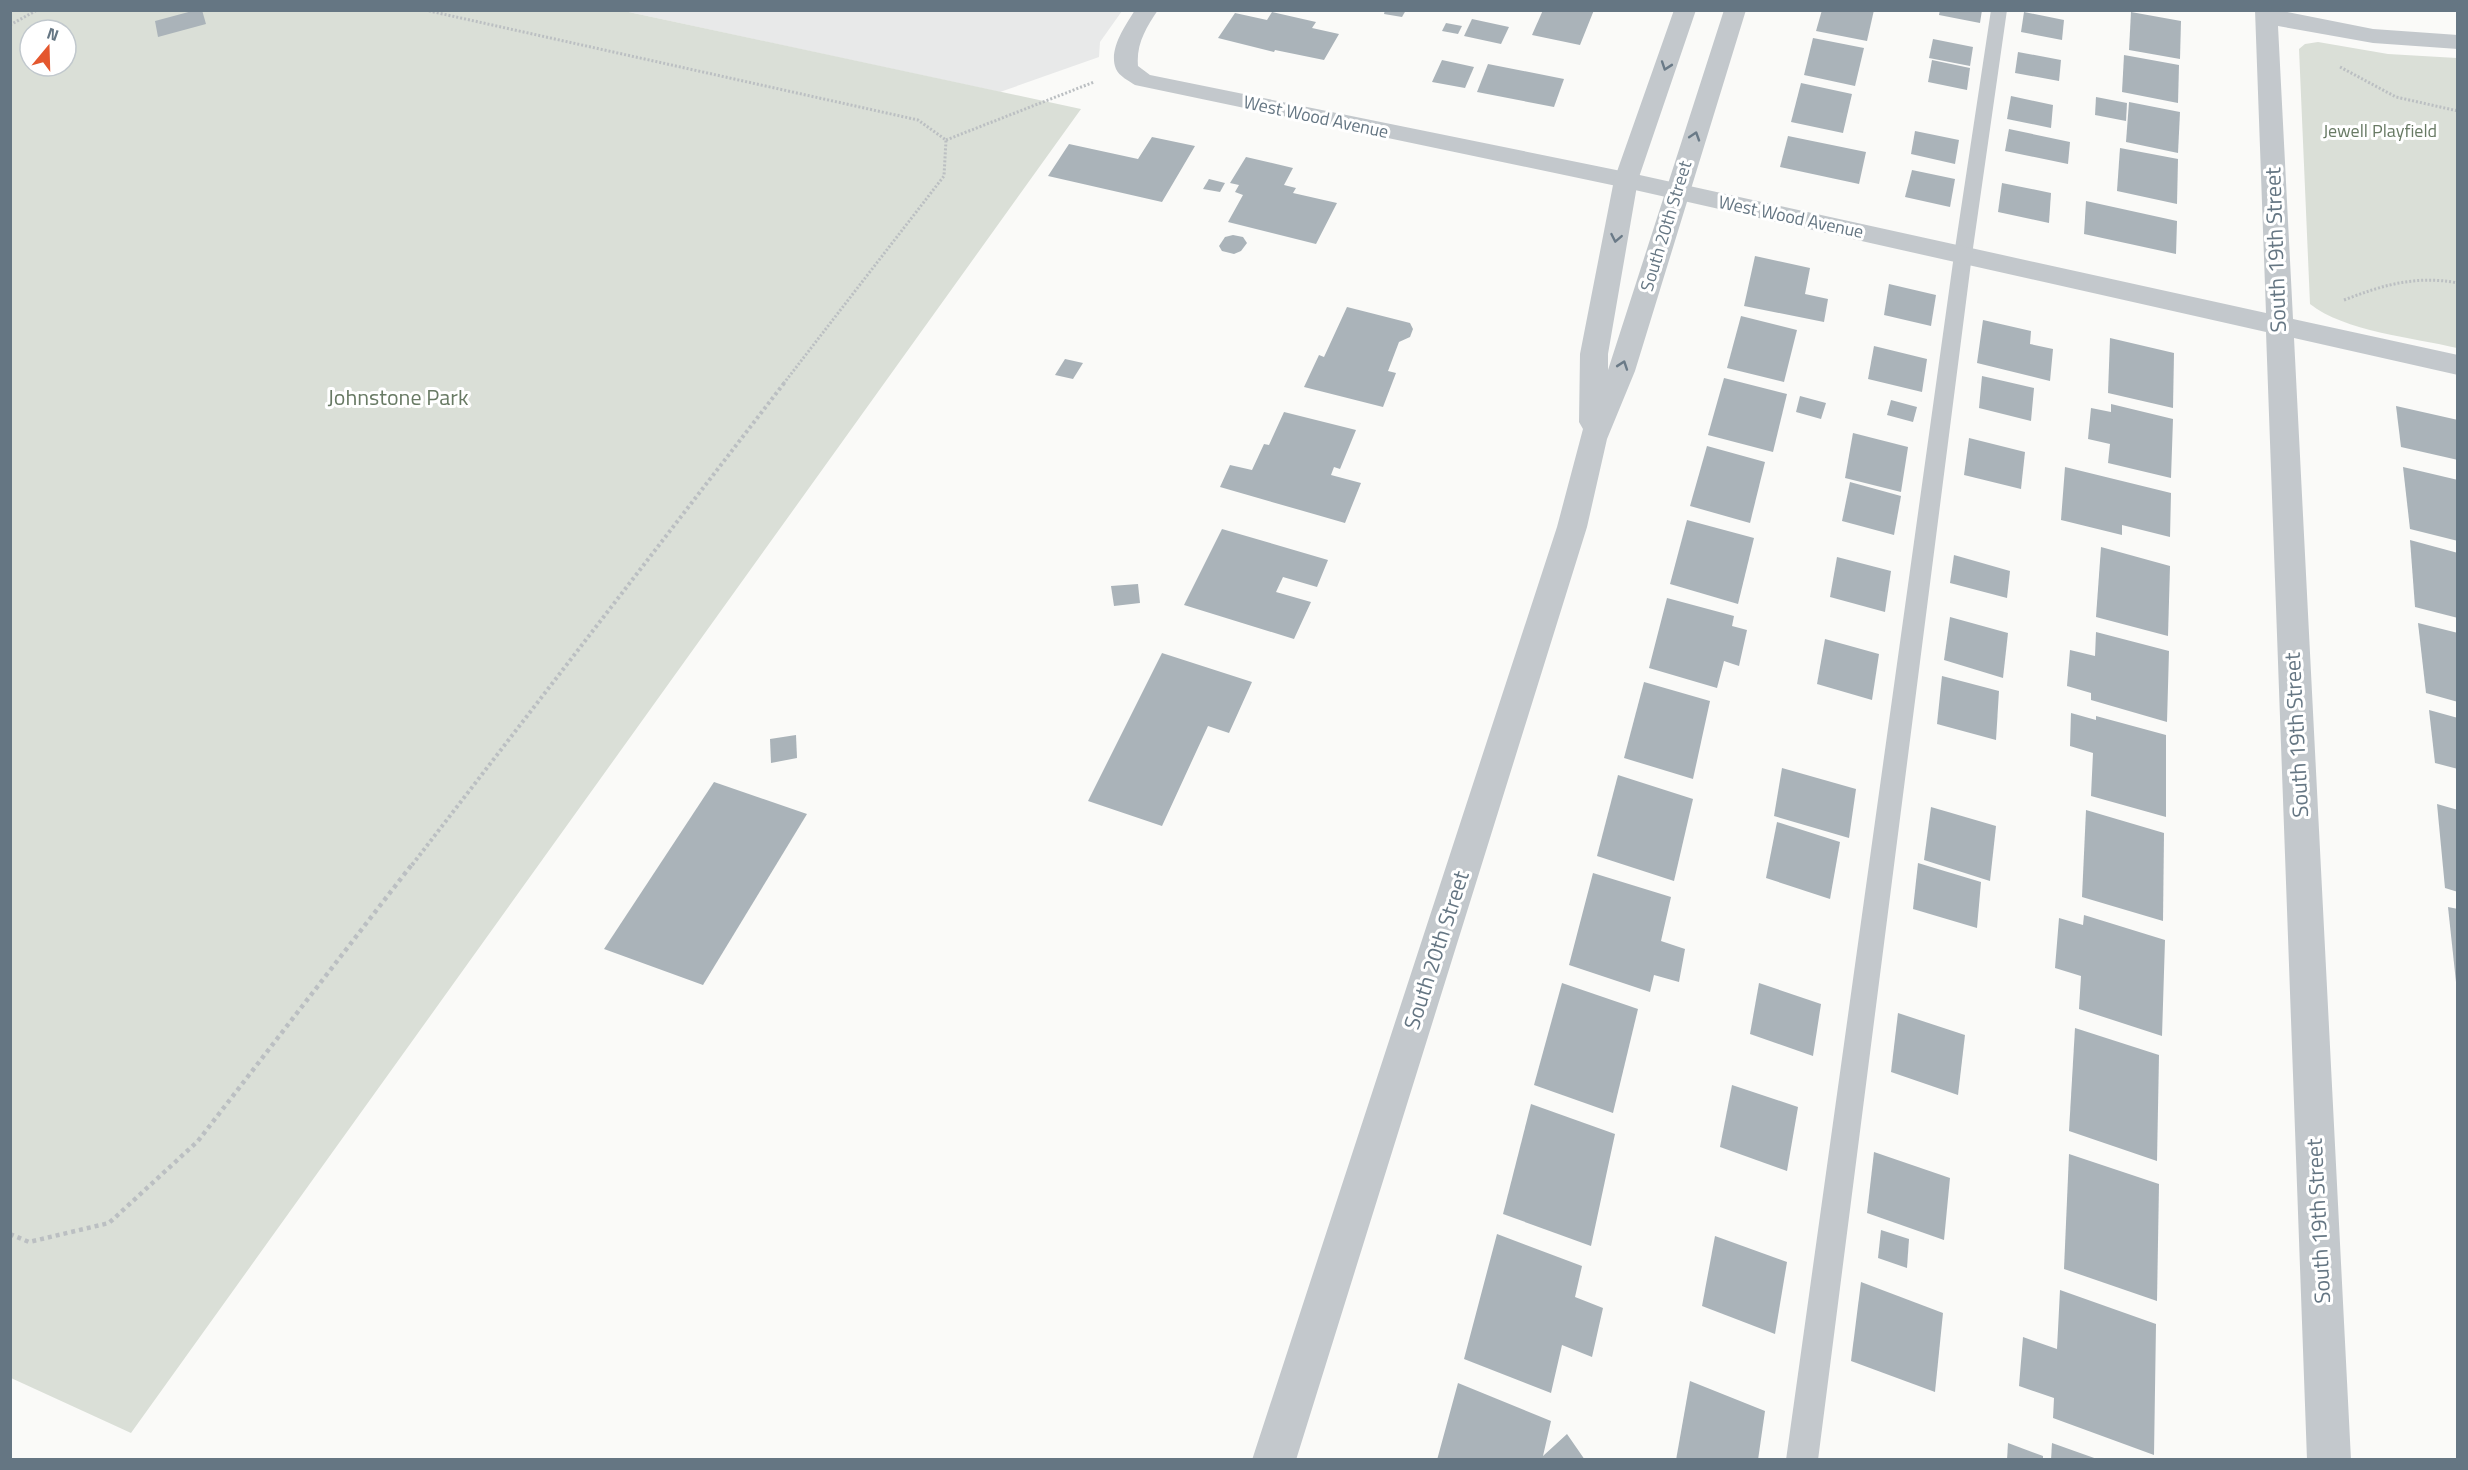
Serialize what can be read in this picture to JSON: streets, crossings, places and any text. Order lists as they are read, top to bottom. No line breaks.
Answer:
{"streets":{"street":["West Wood Avenue","South 20th Street","South 19th Street"]},"crossings":[["West Wood Avenue","South 20th Street"],["West Wood Avenue","South 19th Street"]],"parks":["Jewell Playfield","Johnstone Park"],"north":"top"}
